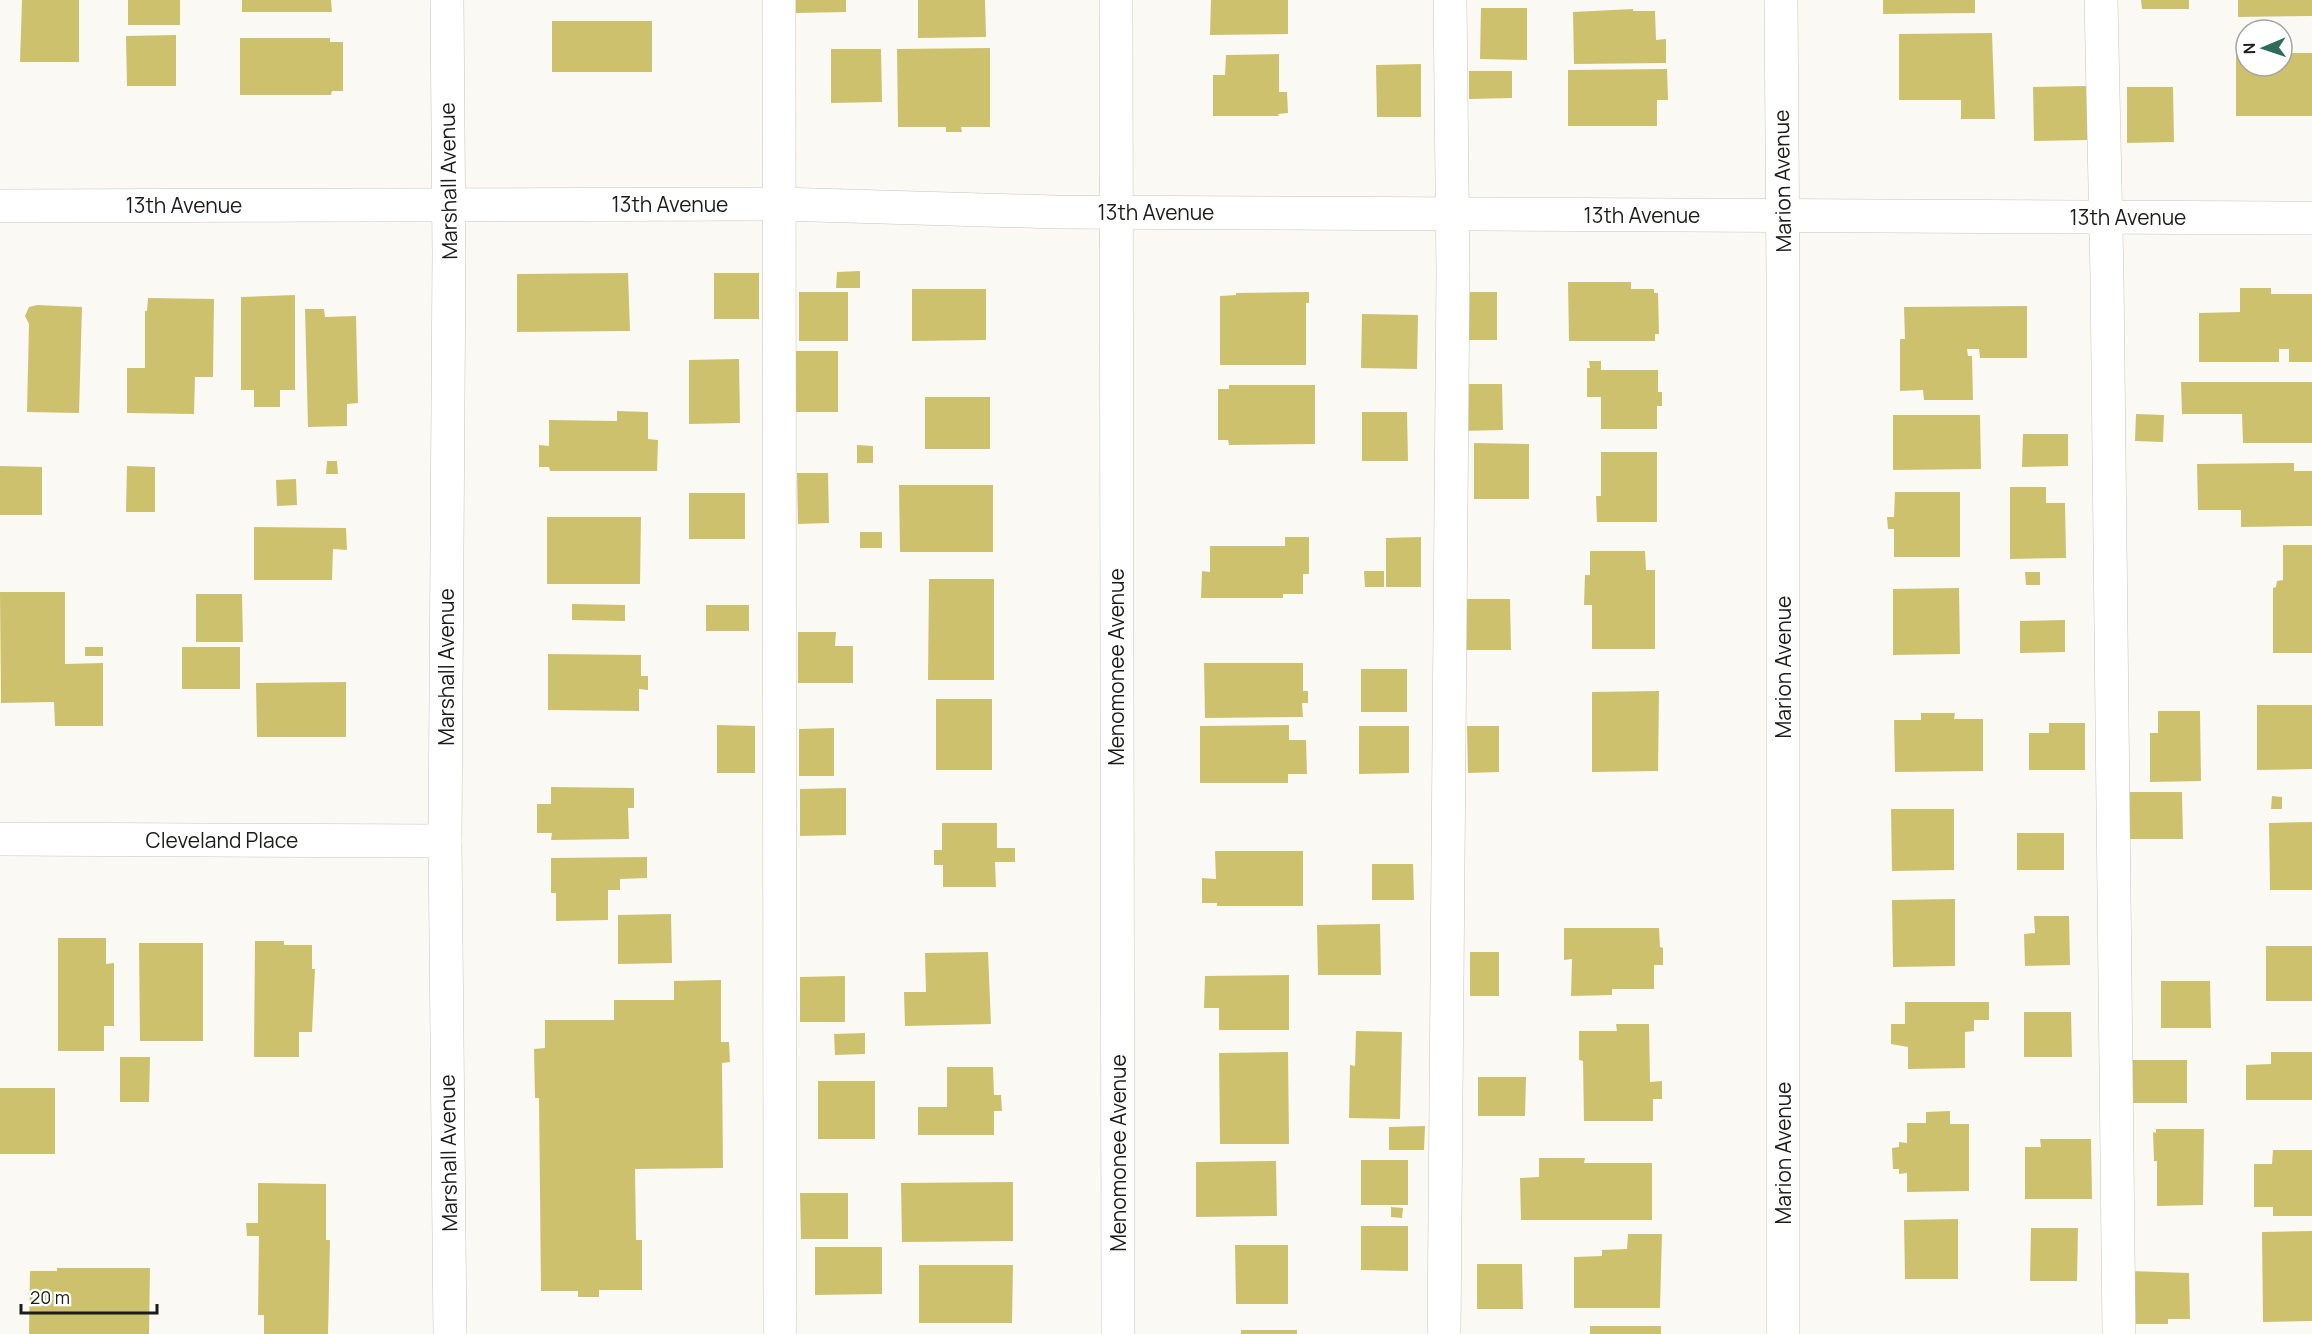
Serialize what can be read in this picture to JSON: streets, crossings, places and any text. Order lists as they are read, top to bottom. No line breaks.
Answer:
{"streets":{"street":["Marshall Avenue","Marion Avenue","13th Avenue","Menomonee Avenue","Cleveland Place"]},"crossings":[["Marshall Avenue","13th Avenue"],["Marshall Avenue","Cleveland Place"],["Marion Avenue","13th Avenue"],["13th Avenue","Menomonee Avenue"]],"scale_bar":"20 m","north":"left"}
